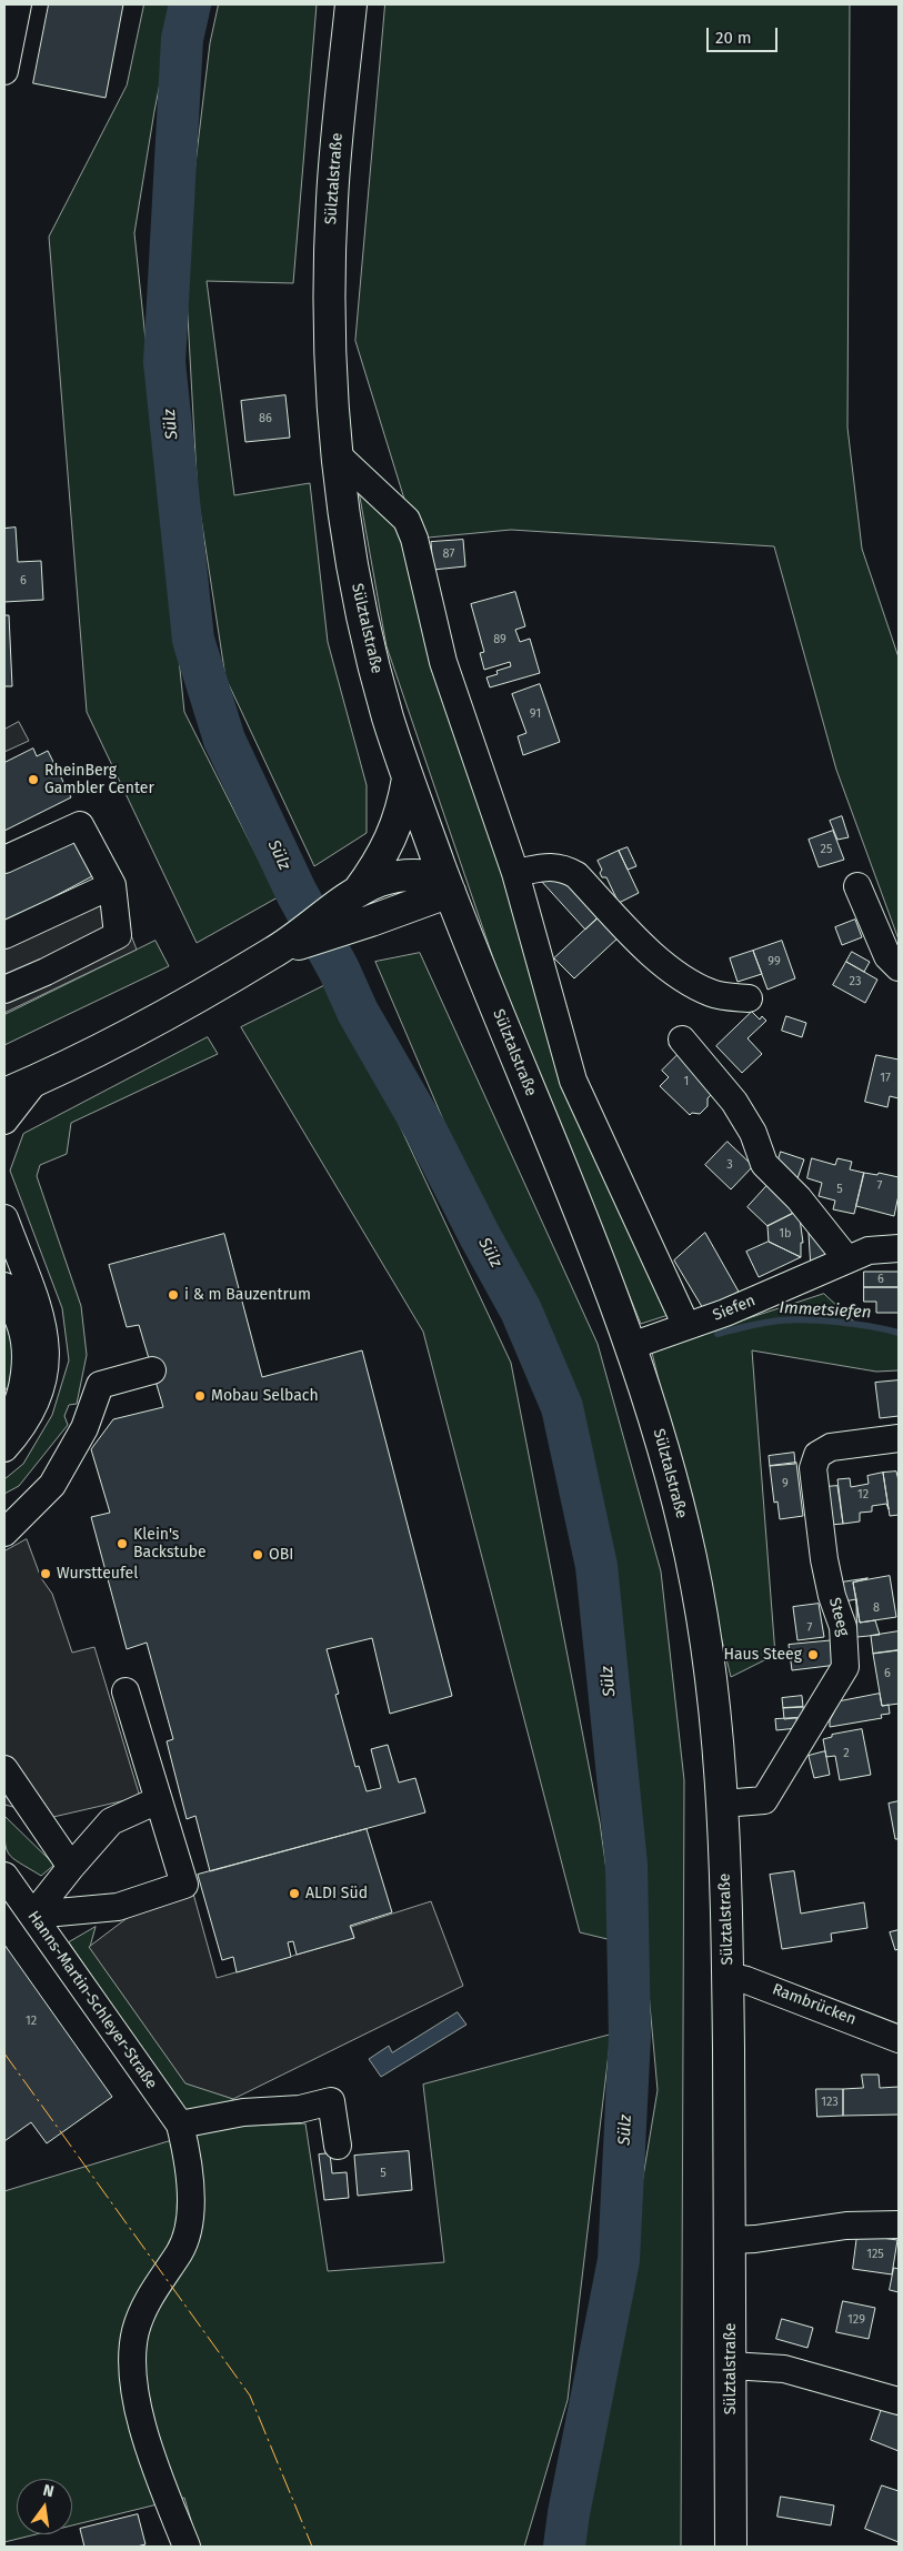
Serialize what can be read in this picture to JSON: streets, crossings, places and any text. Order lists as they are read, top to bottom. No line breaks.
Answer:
{"streets":{"main road":["Sülztalstraße"],"street":["Siefen","Steeg","Hanns-Martin-Schleyer-Straße","Rambrücken"]},"crossings":[["Sülztalstraße","Siefen"],["Sülztalstraße","Steeg"],["Sülztalstraße","Rambrücken"]],"water":["Sülz","Immetsiefen"],"places":["RheinBerg Gambler Center","i & m Bauzentrum","Mobau Selbach","Klein's Backstube","OBI","Wurstteufel","Haus Steeg","ALDI Süd"],"house_numbers":["86","87","6","89","91","25","99","23","17","1","3","7","5","1b","6","9","12","8","7","6","2","12","123","5","125","129"],"scale_bar":"20 m","north":"top"}
